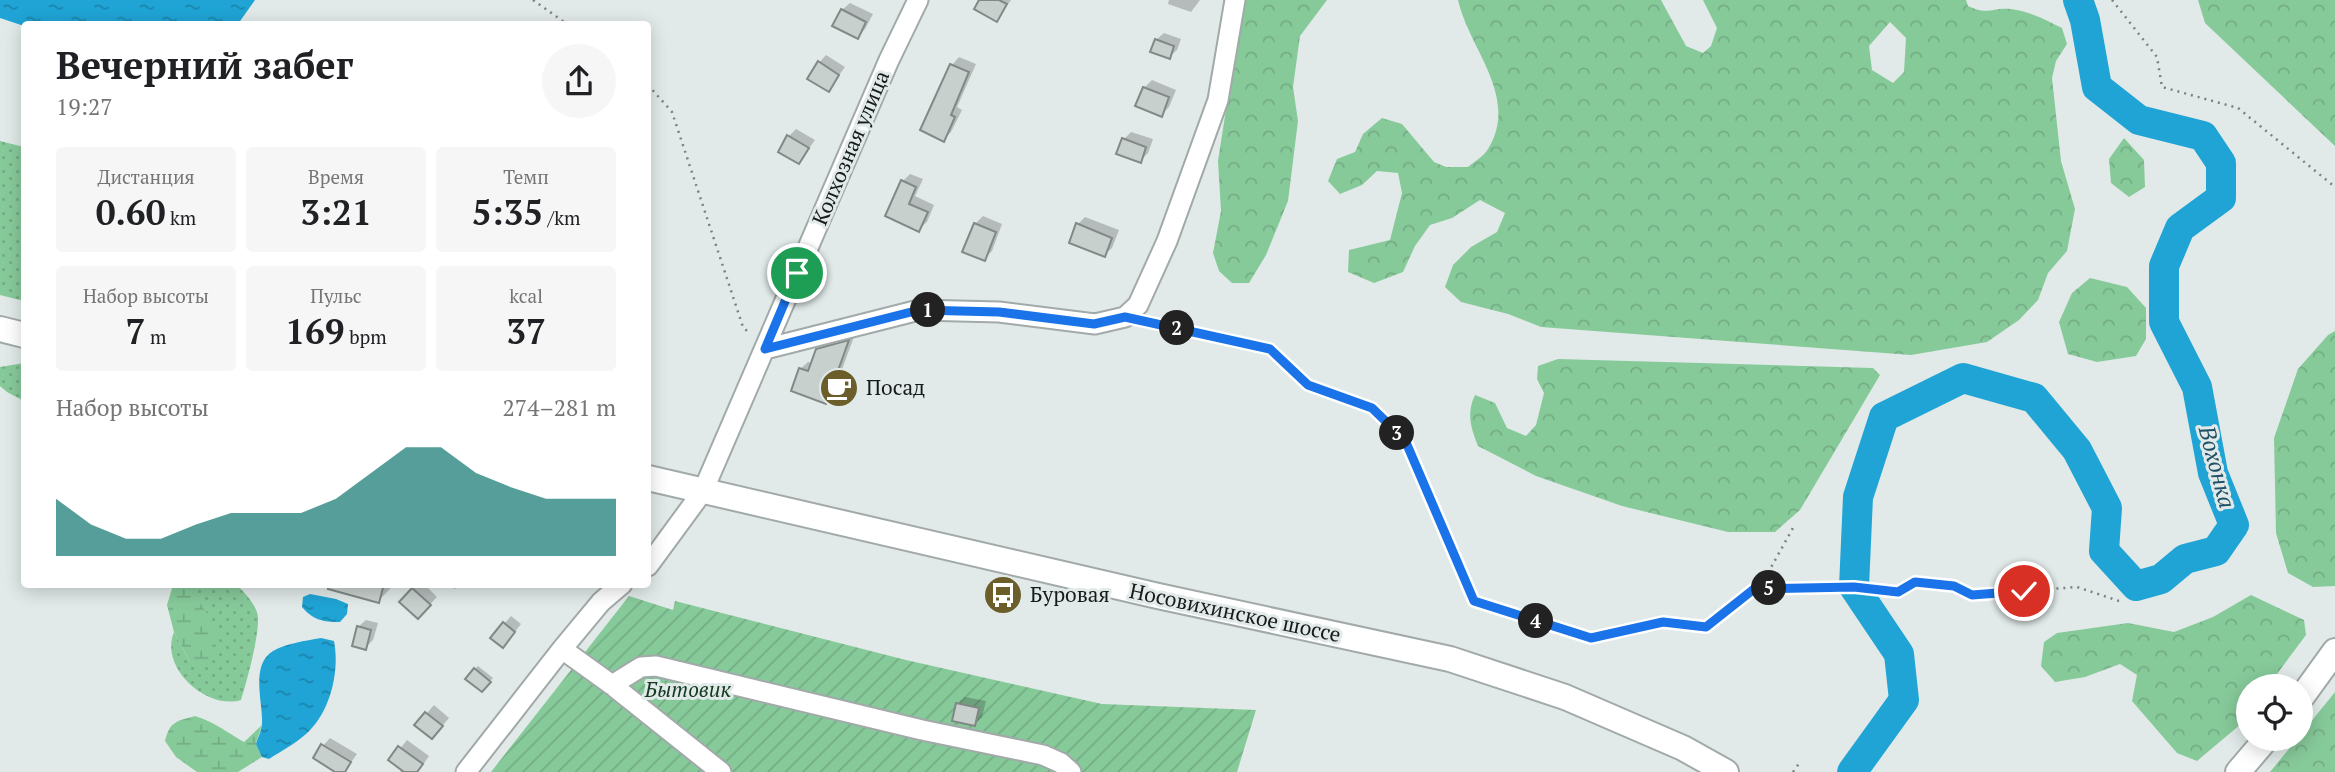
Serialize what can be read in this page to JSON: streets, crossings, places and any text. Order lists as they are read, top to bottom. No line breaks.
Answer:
{"streets":{"main road":["Носовихинское шоссе"],"street":["Колхозная улица"]},"crossings":[["Колхозная улица","Носовихинское шоссе"]],"water":["Вохонка"],"parks":["Бытовик"],"places":{"cafe":["Посад"],"bus stop":["Буровая"]},"page":{"heading":["Вечерний забег","19:27"],"stats":[["Дистанция","0.60 km"],["Время","3:21"],["Темп","5:35 /km"],["Набор высоты","7 m"],["Пульс","169 bpm"],["kcal","37"]],"pins":["1","2","3","5","4"],"chart":["Набор высоты","274–281 m"]}}
